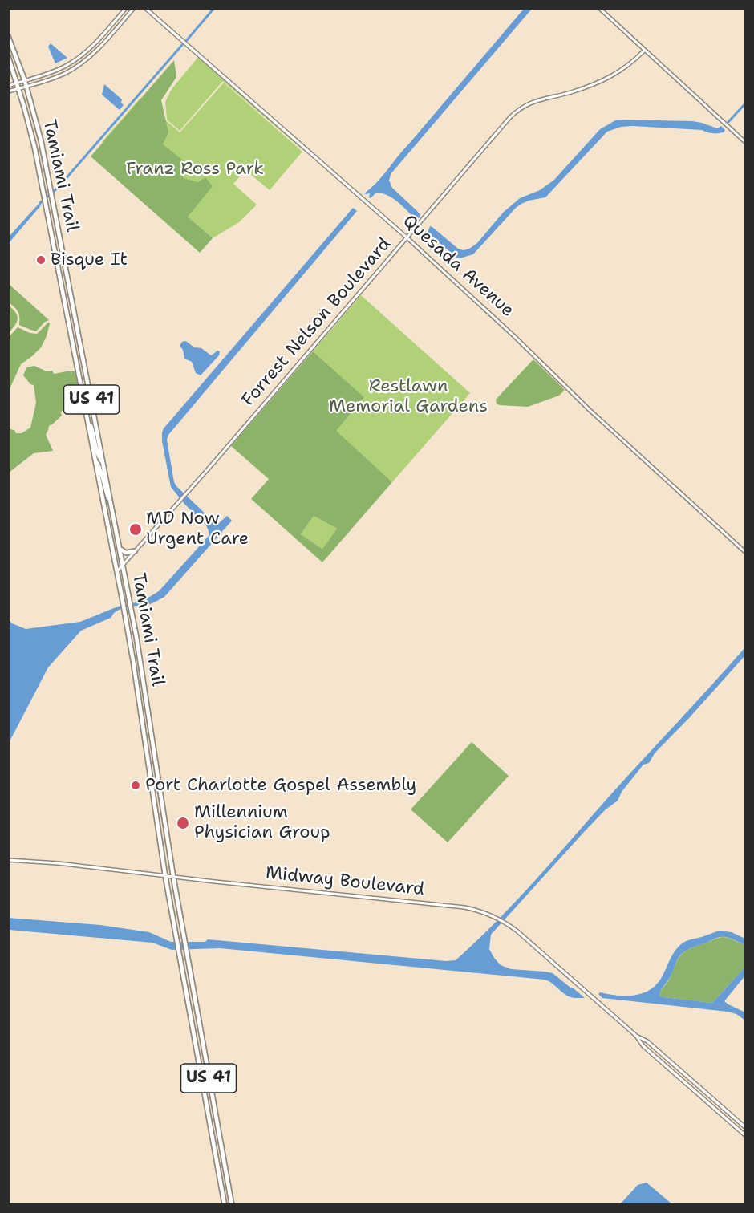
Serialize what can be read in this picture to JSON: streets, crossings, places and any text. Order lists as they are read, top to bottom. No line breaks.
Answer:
{"streets":{"main road":["Tamiami Trail","US 41"],"street":["Quesada Avenue","Forrest Nelson Boulevard","Midway Boulevard"]},"crossings":[["Tamiami Trail","Forrest Nelson Boulevard"],["Tamiami Trail","Midway Boulevard"],["Quesada Avenue","Forrest Nelson Boulevard"]],"parks":["Franz Ross Park","Restlawn Memorial Gardens"],"places":["Bisque It","MD Now Urgent Care","Port Charlotte Gospel Assembly","Millennium Physician Group"]}
